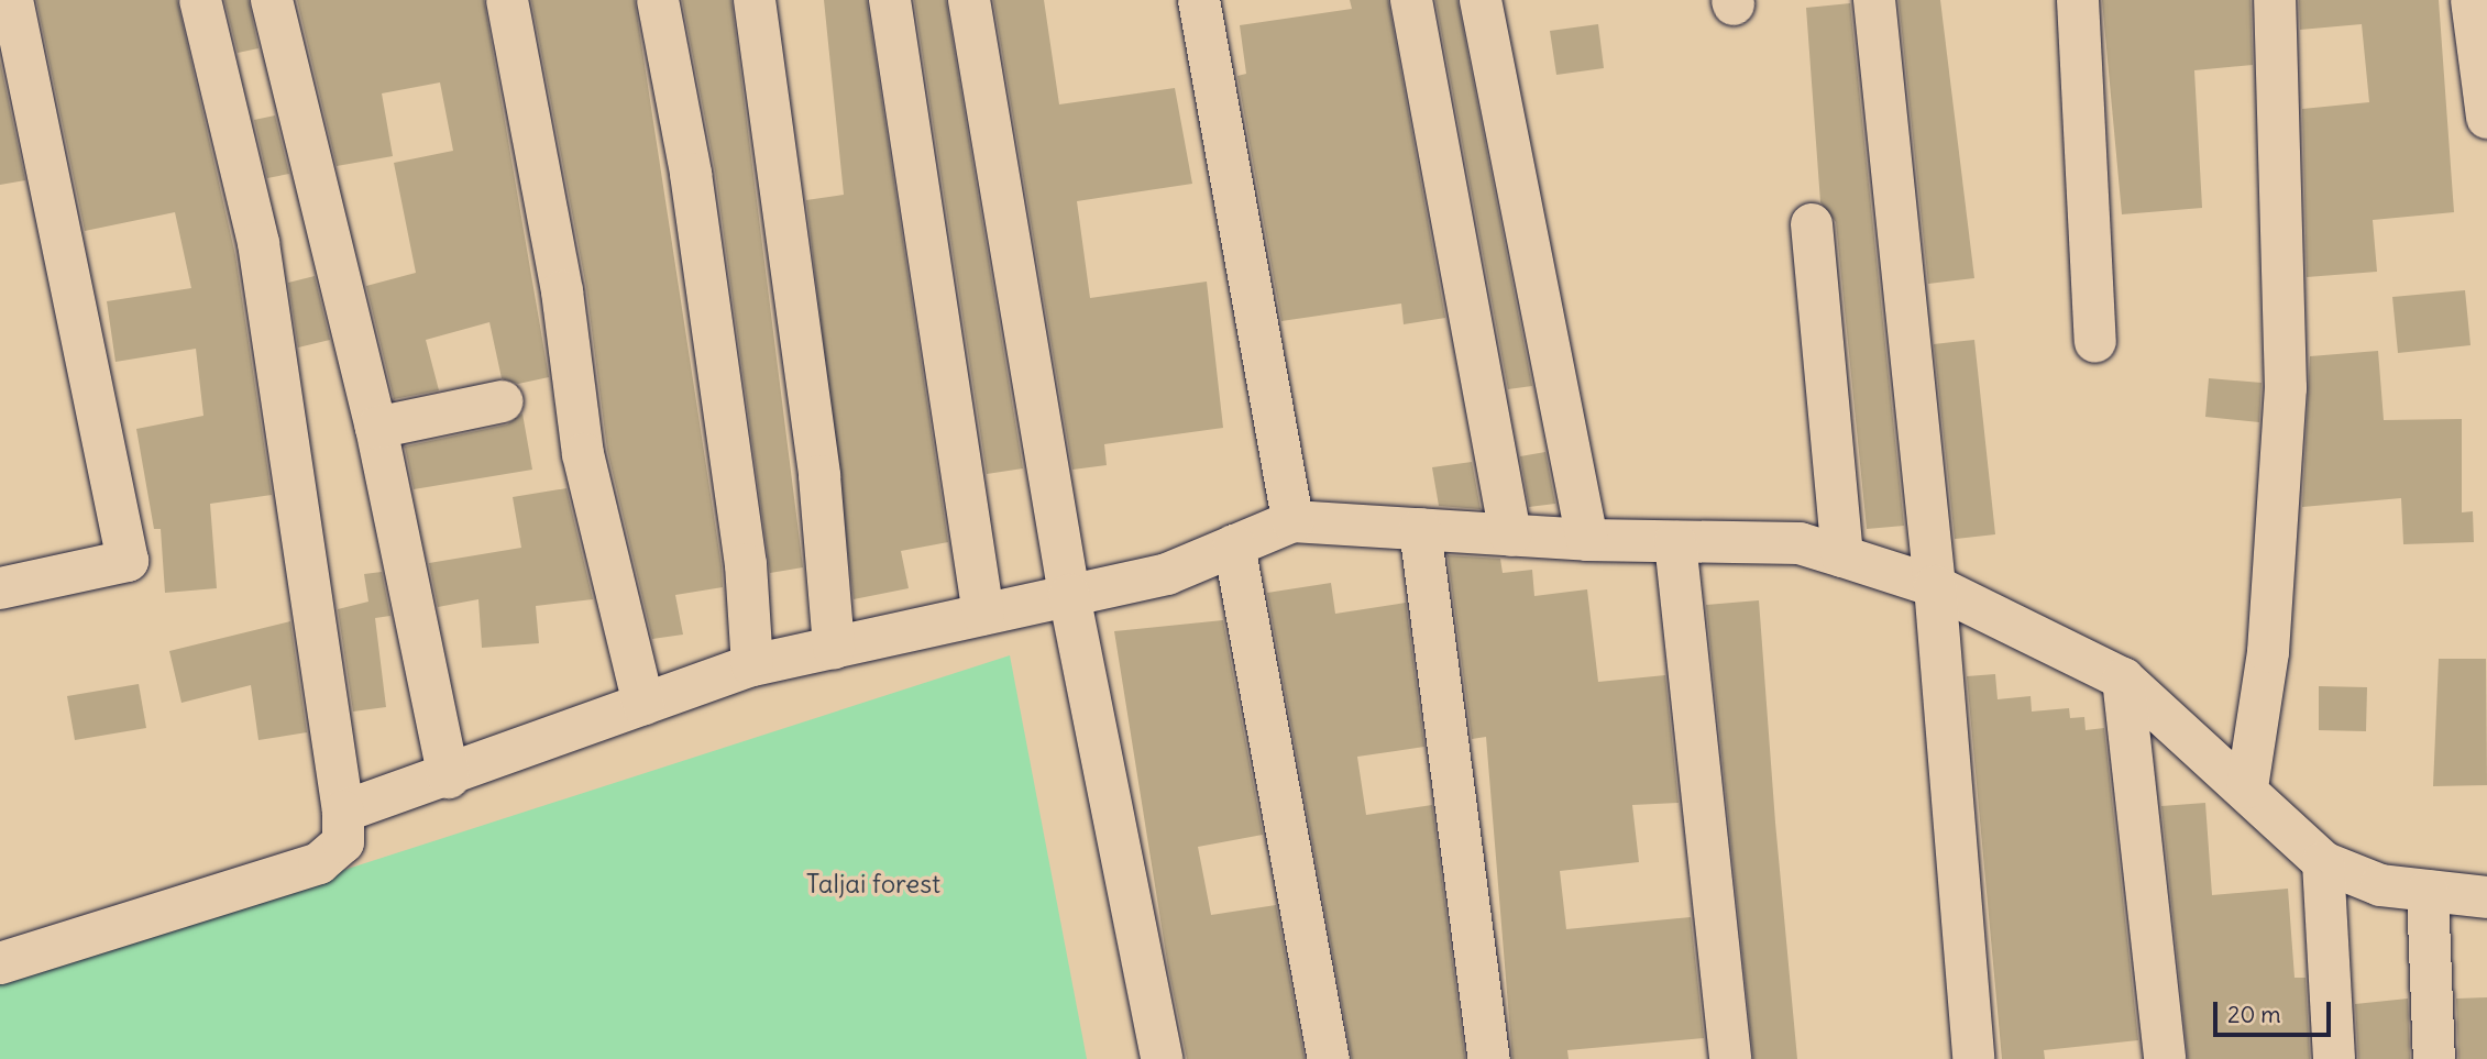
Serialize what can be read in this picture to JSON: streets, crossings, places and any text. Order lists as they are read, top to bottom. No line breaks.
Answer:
{"parks":["Taljai forest"],"scale_bar":"20 m"}
